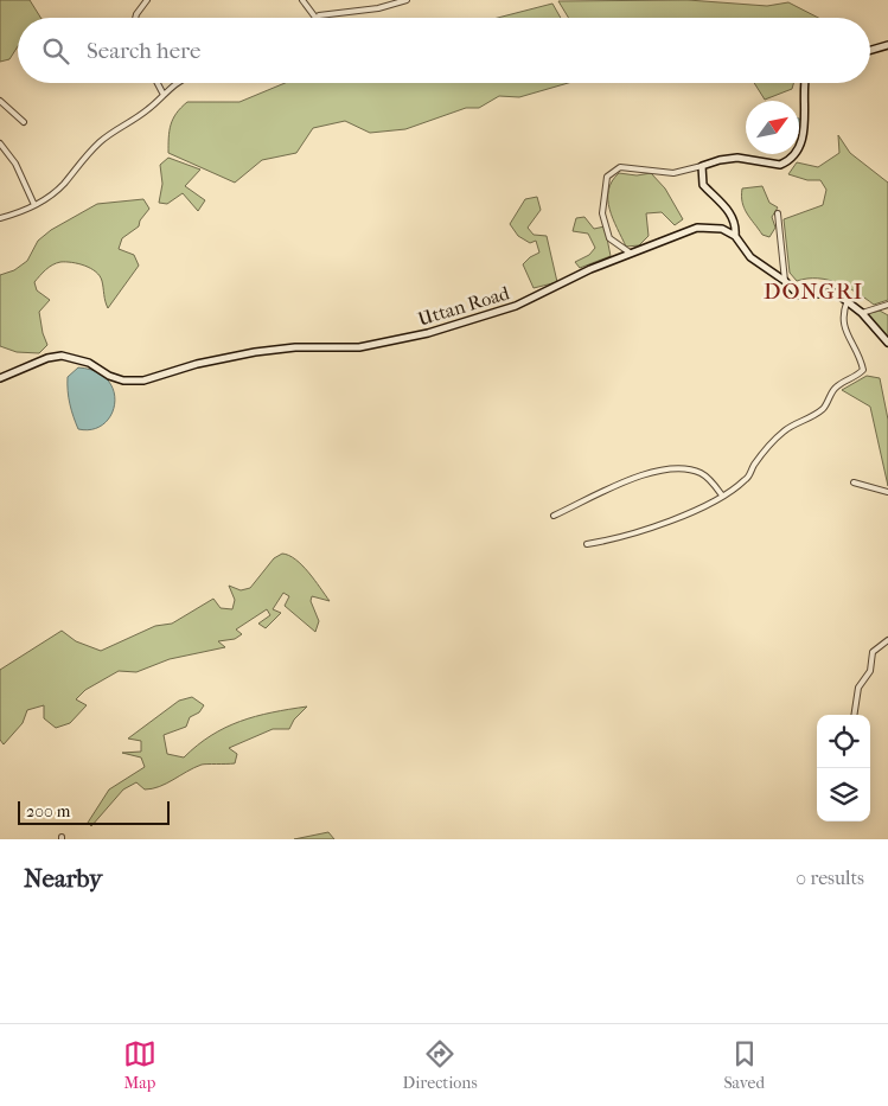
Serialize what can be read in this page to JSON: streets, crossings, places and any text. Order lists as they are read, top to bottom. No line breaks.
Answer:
{"streets":{"main road":["Uttan Road"]},"districts":["DONGRI"],"scale_bar":"200 m","north":"top right","page":{"search":"Search here","scale":"200 m","heading":["Nearby","0 results"],"nav":["Map","Directions","Saved"]}}
